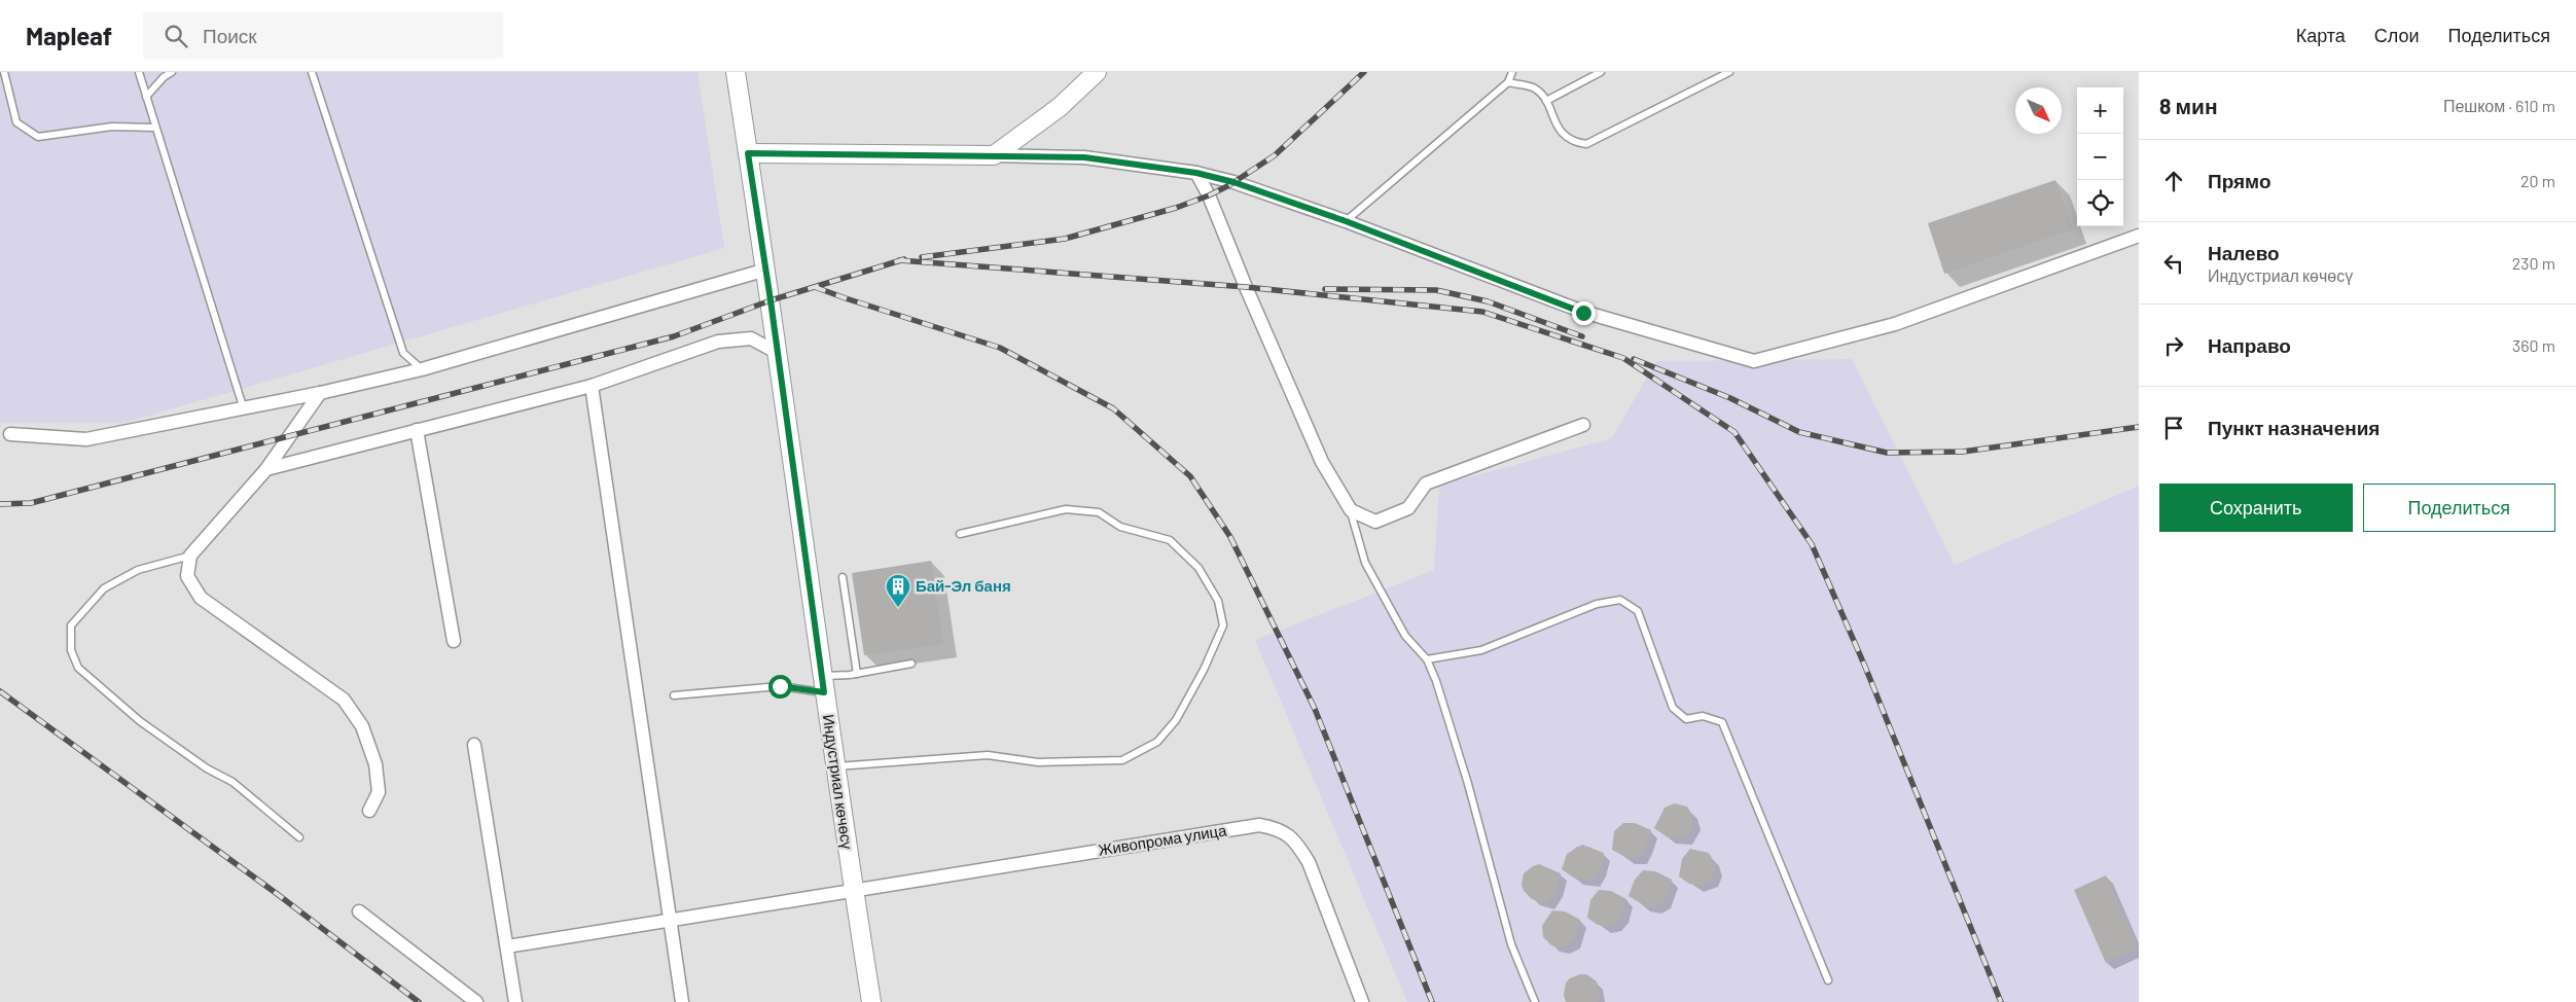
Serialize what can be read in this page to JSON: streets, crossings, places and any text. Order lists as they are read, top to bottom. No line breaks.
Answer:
{"streets":{"main road":["Индустриал көчөсү"],"street":["Живопрома улица"]},"crossings":[["Индустриал көчөсү","Живопрома улица"]],"places":{"building":["Бай-Эл баня"]},"north":"bottom right","page":{"header":"Mapleaf","search":"Поиск","nav":["Карта","Слои","Поделиться"],"heading":["8 мин","Пешком · 610 m"],"map_buttons":["+","−"],"list":[["Прямо","20 m"],["Налево","Индустриал көчөсү","230 m"],["Направо","360 m"],"Пункт назначения"],"buttons":["Сохранить","Поделиться"]}}
